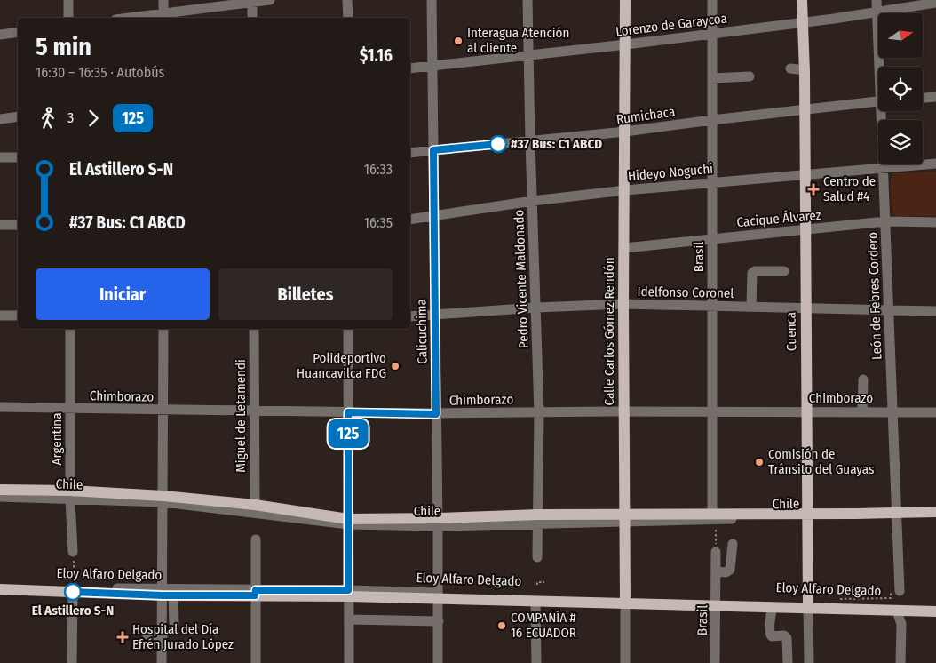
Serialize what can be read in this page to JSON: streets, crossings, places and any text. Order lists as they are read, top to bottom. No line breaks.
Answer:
{"streets":{"main road":["Calle Carlos Gómez Rendón","Cuenca","Chile","Eloy Alfaro Delgado"],"street":["Lorenzo de Garaycoa","Rumichaca","Hideyo Noguchi","Cacique Álvarez","Brasil","Pedro Vicente Maldonado","Idelfonso Coronel","León de Febres Cordero","Calicuchima","Chimborazo","Miguel de Letamendi","Argentina"]},"crossings":[["Lorenzo de Garaycoa","Brasil"],["Lorenzo de Garaycoa","Pedro Vicente Maldonado"],["Lorenzo de Garaycoa","León de Febres Cordero"],["Lorenzo de Garaycoa","Calicuchima"],["Lorenzo de Garaycoa","Calle Carlos Gómez Rendón"],["Lorenzo de Garaycoa","Cuenca"],["Rumichaca","Brasil"],["Rumichaca","Pedro Vicente Maldonado"],["Rumichaca","Calicuchima"],["Rumichaca","Calle Carlos Gómez Rendón"],["Rumichaca","Cuenca"],["Hideyo Noguchi","Brasil"],["Hideyo Noguchi","Pedro Vicente Maldonado"],["Hideyo Noguchi","León de Febres Cordero"],["Hideyo Noguchi","Calicuchima"],["Hideyo Noguchi","Calle Carlos Gómez Rendón"],["Hideyo Noguchi","Cuenca"],["Cacique Álvarez","Brasil"],["Cacique Álvarez","León de Febres Cordero"],["Cacique Álvarez","Calle Carlos Gómez Rendón"],["Cacique Álvarez","Cuenca"],["Brasil","Idelfonso Coronel"],["Brasil","Chimborazo"],["Brasil","Chile"],["Brasil","Eloy Alfaro Delgado"],["Pedro Vicente Maldonado","Idelfonso Coronel"],["Pedro Vicente Maldonado","Chimborazo"],["Pedro Vicente Maldonado","Chile"],["Idelfonso Coronel","León de Febres Cordero"],["Idelfonso Coronel","Calicuchima"],["Idelfonso Coronel","Calle Carlos Gómez Rendón"],["Idelfonso Coronel","Cuenca"],["León de Febres Cordero","Chimborazo"],["León de Febres Cordero","Chile"],["Calicuchima","Chimborazo"],["Calicuchima","Chile"],["Calicuchima","Eloy Alfaro Delgado"],["Calle Carlos Gómez Rendón","Chimborazo"],["Calle Carlos Gómez Rendón","Chile"],["Calle Carlos Gómez Rendón","Eloy Alfaro Delgado"],["Cuenca","Chimborazo"],["Cuenca","Chile"],["Cuenca","Eloy Alfaro Delgado"],["Chimborazo","Miguel de Letamendi"],["Chimborazo","Argentina"],["Miguel de Letamendi","Chile"],["Argentina","Chile"]],"places":{"other":["Interagua Atención al cliente","#37 Bus: C1 ABCD","Polideportivo Huancavilca FDG","Comisión de Tránsito del Guayas","El Astillero S-N","COMPAÑÍA # 16 ECUADOR"],"health":["Centro de Salud #4","Hospital del Día Efrén Jurado López"]},"lines":["bus line 125"],"north":"right","page":{"on_map":"125","heading":["5 min","16:30 – 16:35 · Autobús","$1.16"],"legs":["3","125"],"list":[{"name":"El Astillero S-N","value":"16:33"},{"name":"#37 Bus: C1 ABCD","value":"16:35"}],"buttons":["Iniciar","Billetes"]}}
